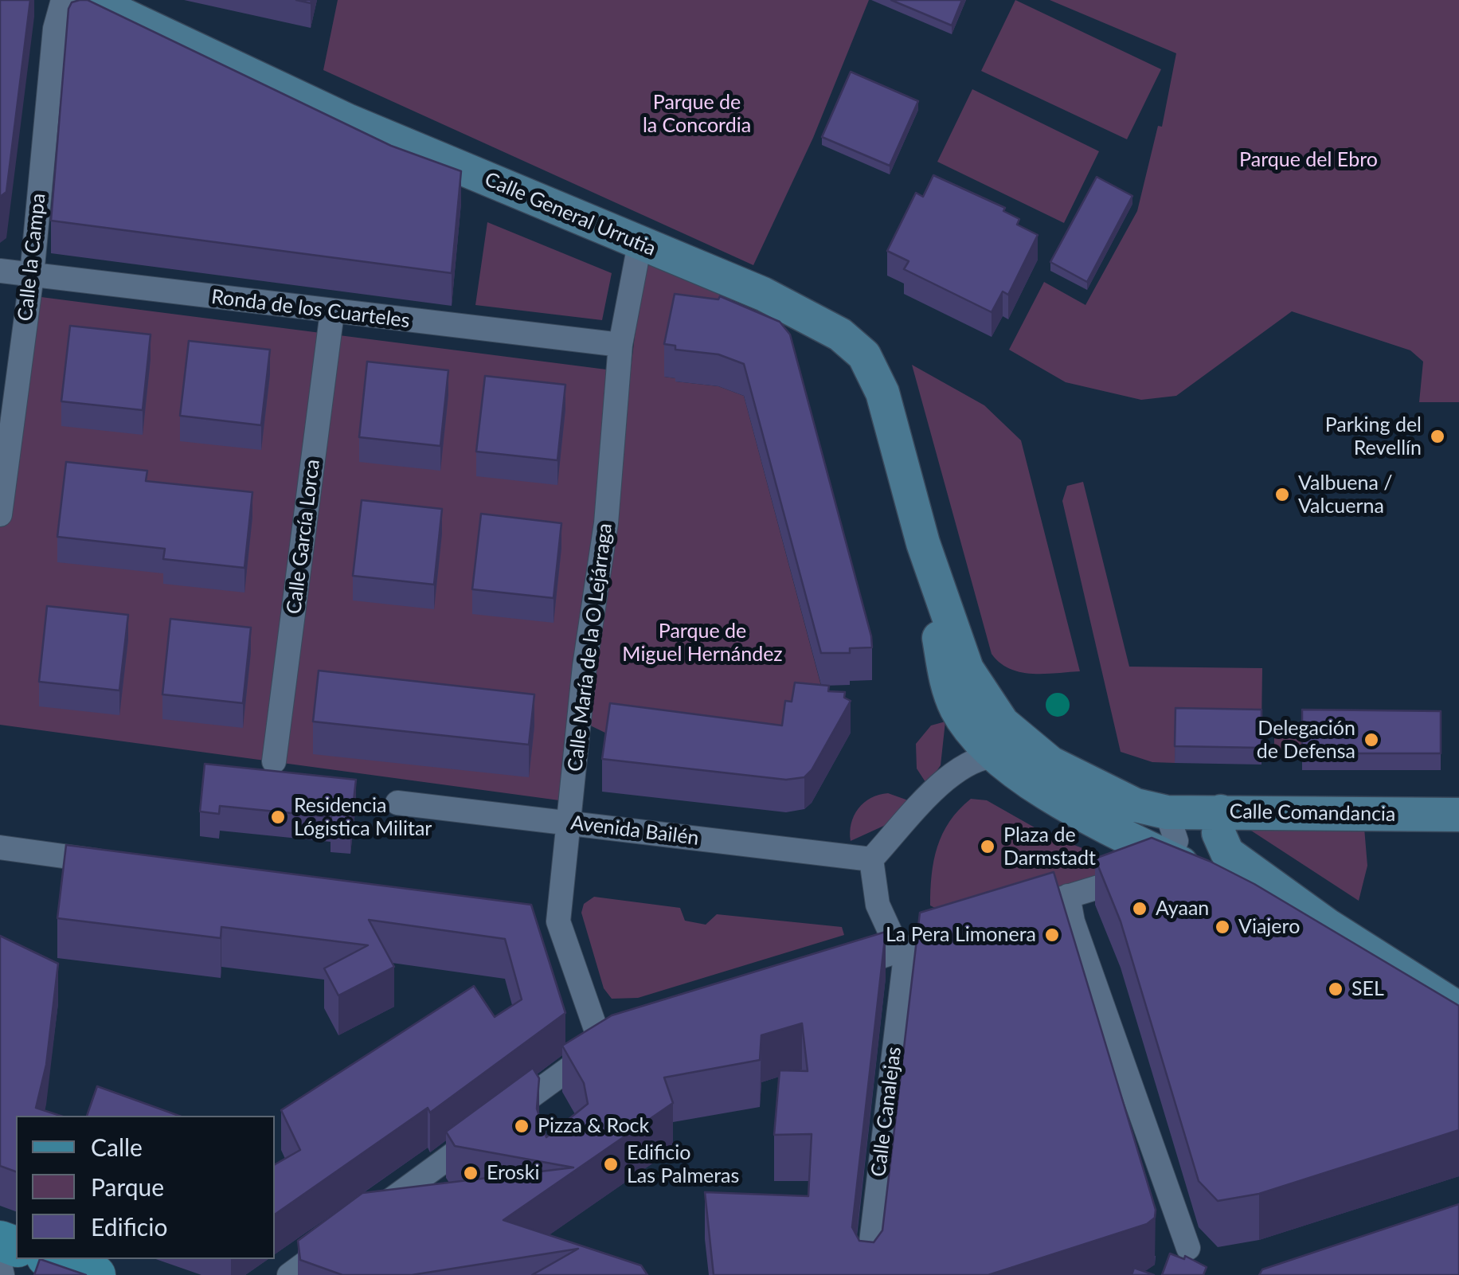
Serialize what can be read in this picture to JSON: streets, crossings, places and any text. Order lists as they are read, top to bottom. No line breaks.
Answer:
{"streets":{"main road":["Calle General Urrutia","Calle Comandancia"],"street":["Calle la Campa","Ronda de los Cuarteles","Calle García Lorca","Calle María de la O Lejárraga","Avenida Bailén","Calle Canalejas"]},"crossings":[["Calle General Urrutia","Calle María de la O Lejárraga"],["Calle la Campa","Ronda de los Cuarteles"],["Ronda de los Cuarteles","Calle García Lorca"],["Ronda de los Cuarteles","Calle María de la O Lejárraga"],["Calle María de la O Lejárraga","Avenida Bailén"]],"parks":["Parque de la Concordia","Parque del Ebro","Parque de Miguel Hernández"],"places":["Parking del Revellín","Valbuena / Valcuerna","Delegación de Defensa","Residencia Lógistica Militar","Plaza de Darmstadt","Ayaan","Viajero","La Pera Limonera","SEL","Pizza & Rock","Edificio Las Palmeras","Eroski"],"legend":["Calle","Parque","Edificio"]}
